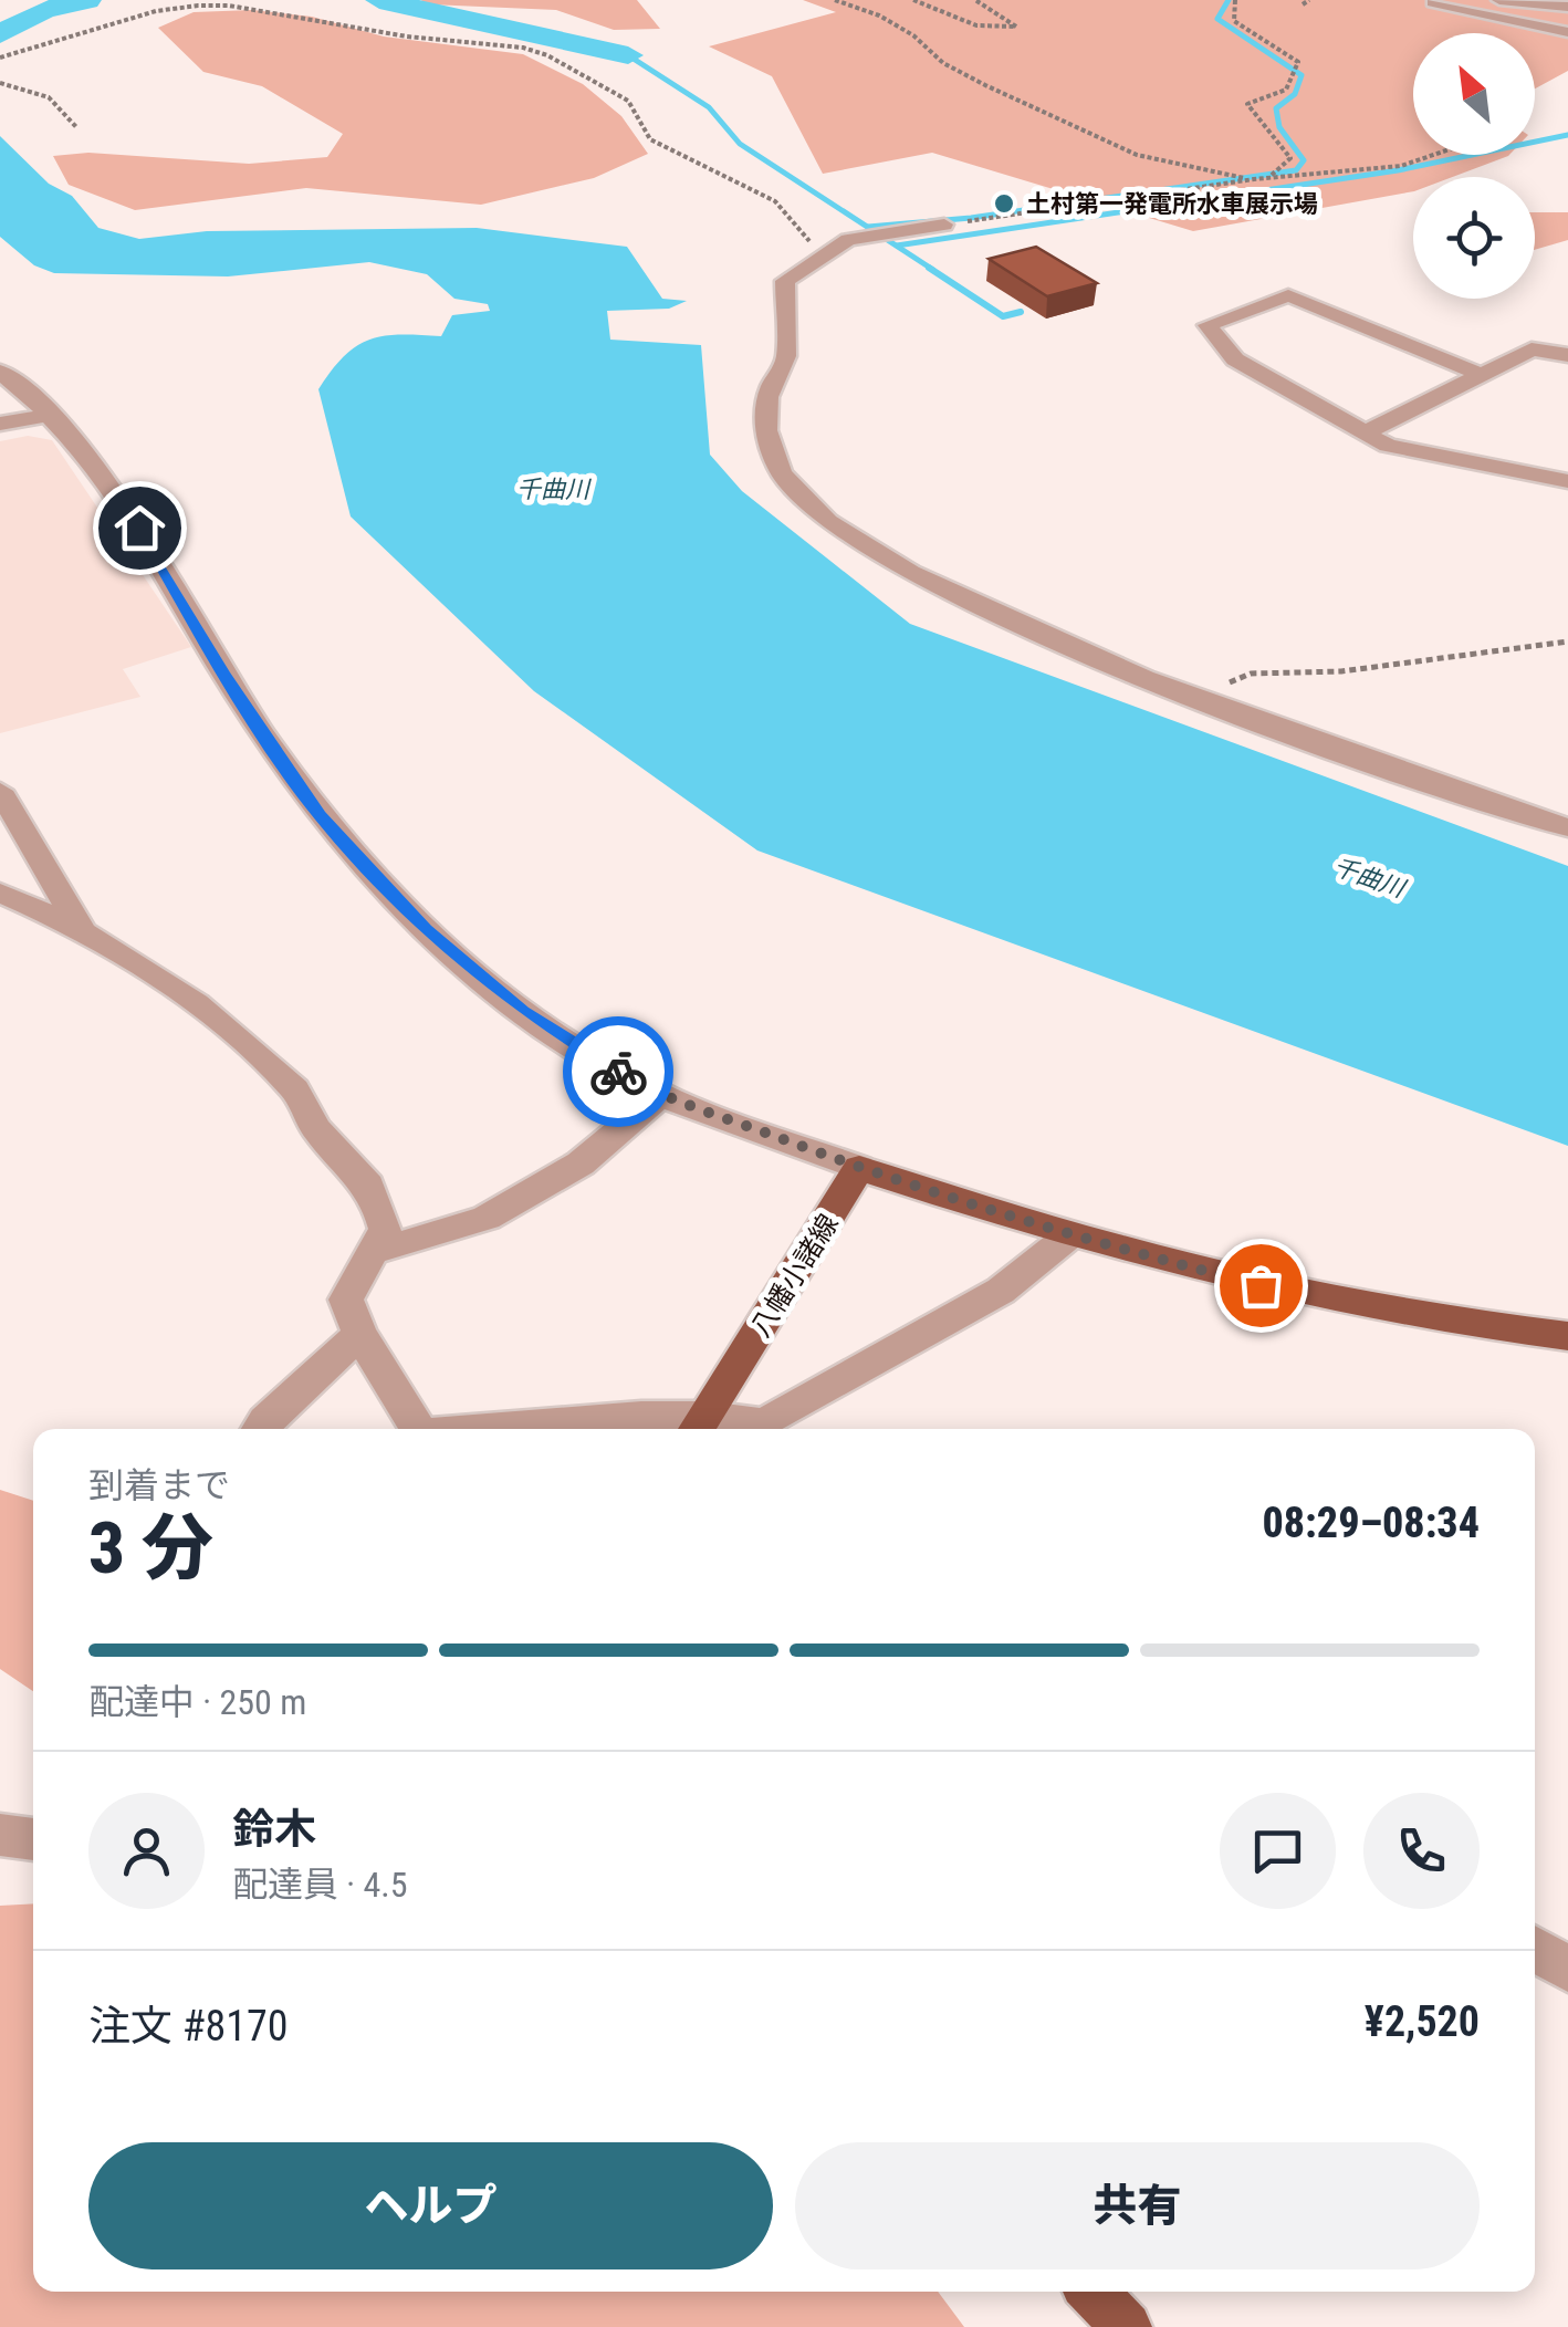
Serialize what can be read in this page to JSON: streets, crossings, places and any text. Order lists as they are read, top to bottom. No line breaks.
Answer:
{"streets":{"main road":["八幡小諸線"]},"water":["千曲川"],"places":["土村第一発電所水車展示場"],"north":"top left","page":{"heading":["3 分","到着まで","08:29–08:34"],"panel":["鈴木","配達員 · 4.5","注文 #8170","¥2,520"],"bar":"配達中 · 250 m","buttons":["ヘルプ","共有"]}}
